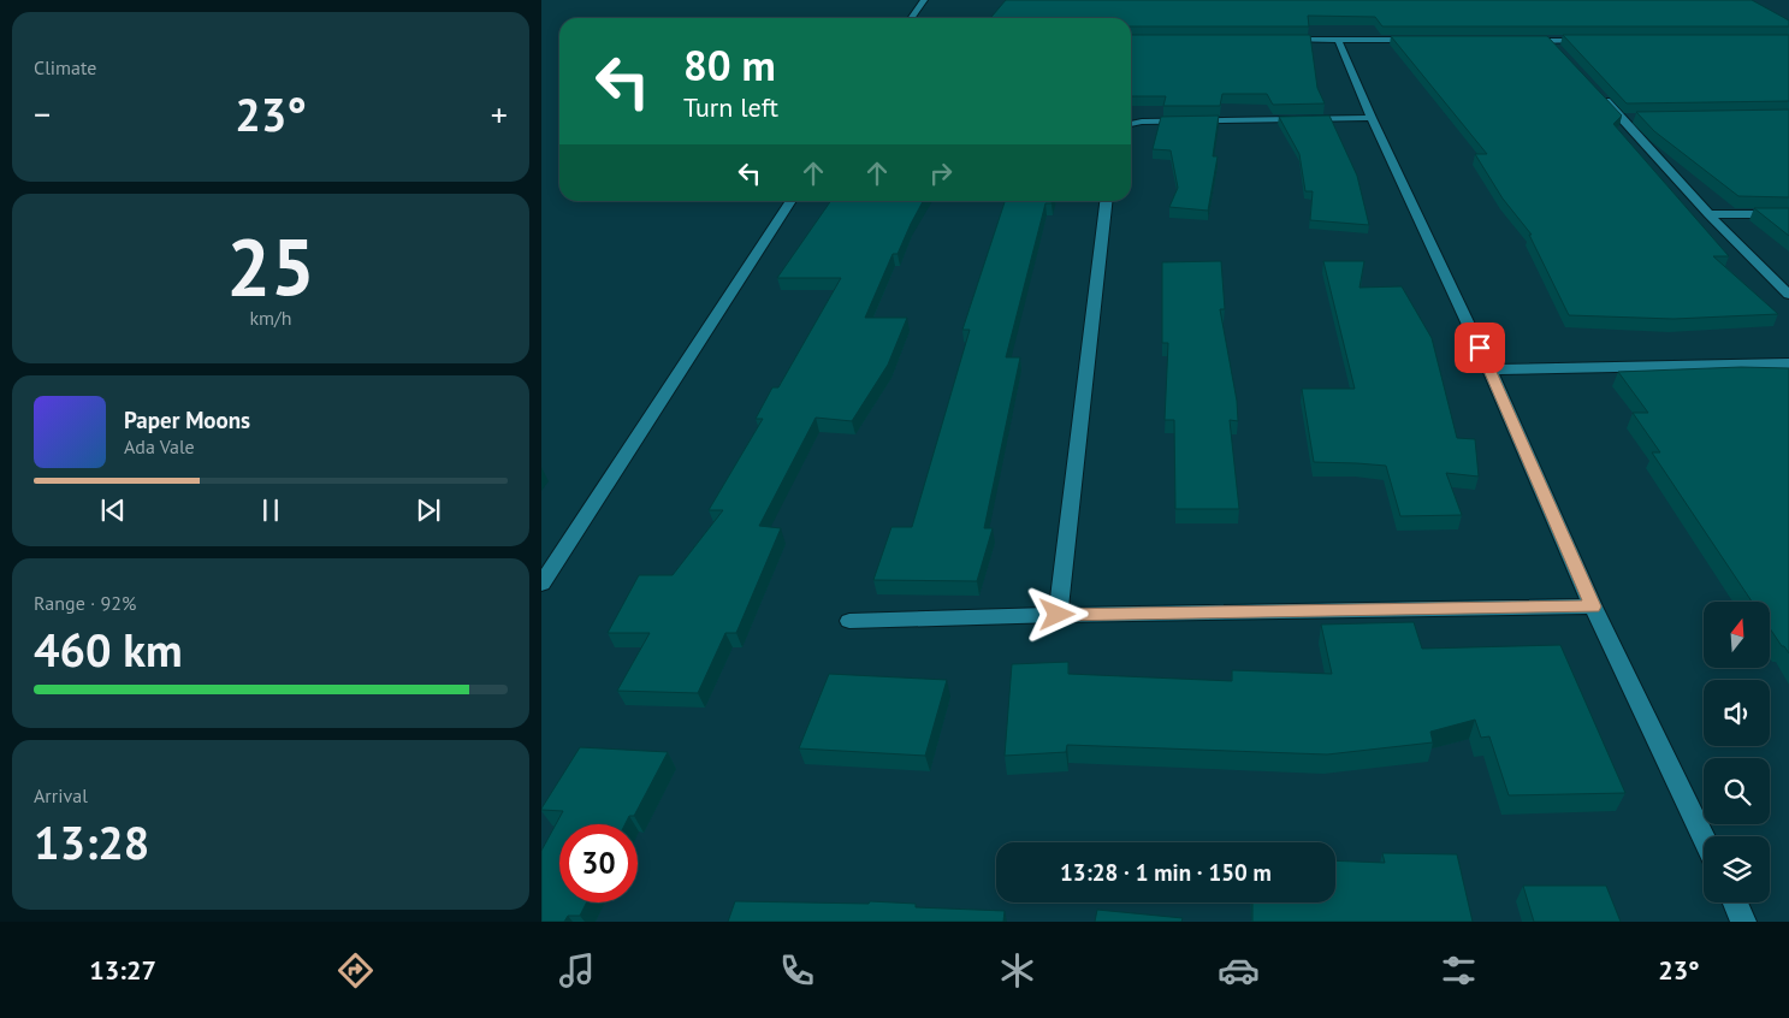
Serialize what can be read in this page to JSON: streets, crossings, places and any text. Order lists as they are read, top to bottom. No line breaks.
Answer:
{"north":"top","page":{"tile":["Climate",["25","km/h"],["Range · 92%","460 km"],["Arrival","13:28"]],"turn":["80 m","Turn left"],"heat":["−","23°","+"],"song":["Paper Moons","Ada Vale"],"limit":"30","trip":"13:28 · 1 min · 150 m","tabs":["13:27","23°"]}}
